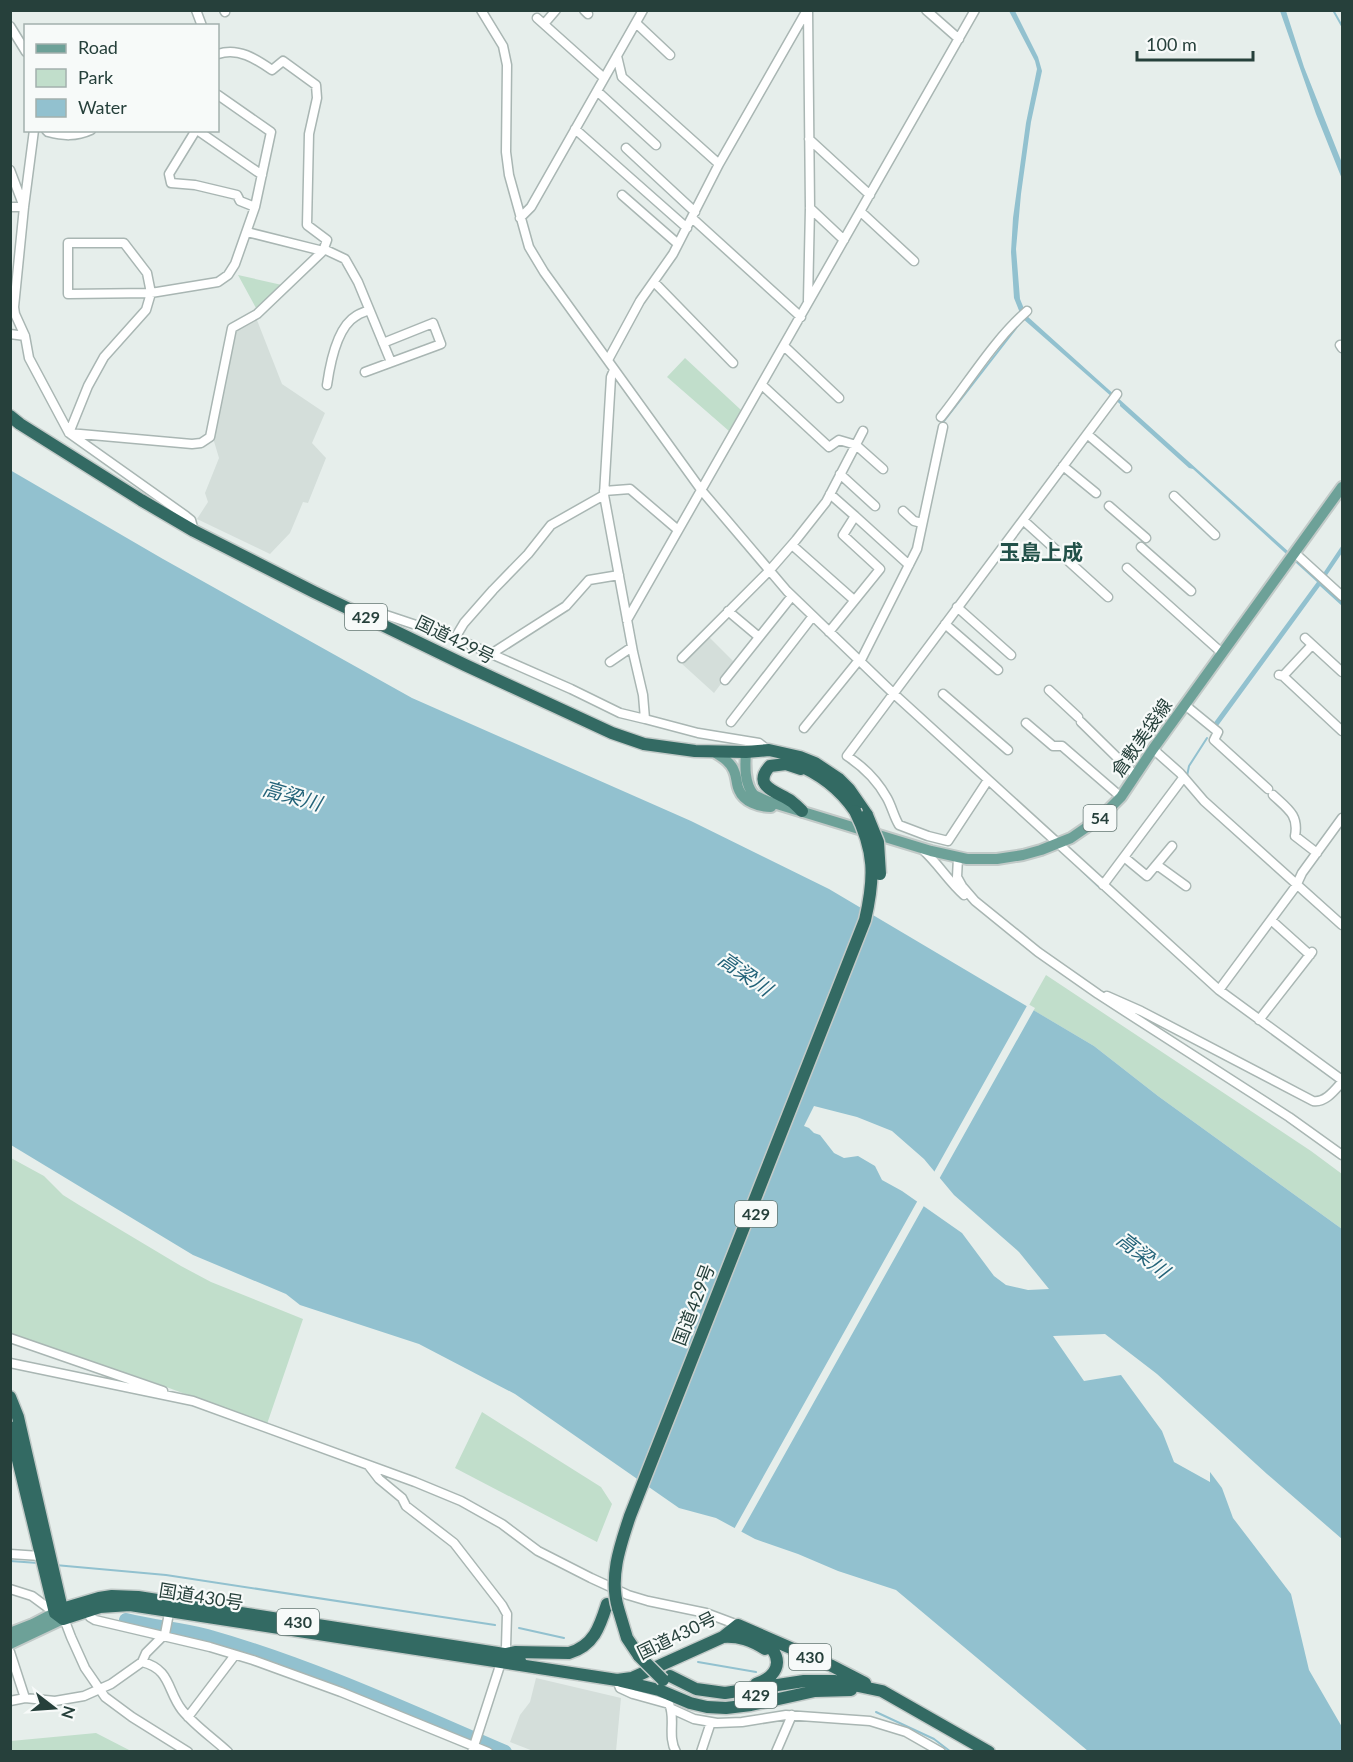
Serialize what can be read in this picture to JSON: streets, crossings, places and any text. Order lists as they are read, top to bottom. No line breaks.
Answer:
{"streets":{"highway":["429","国道429号","国道430号","430"],"main road":["倉敷美袋線","54"]},"crossings":[["429","国道429号"],["429","国道430号"],["国道429号","倉敷美袋線"],["国道429号","国道430号"]],"districts":["玉島上成"],"water":["高梁川"],"legend":["Road","Park","Water"],"scale_bar":"100 m","north":"right"}
